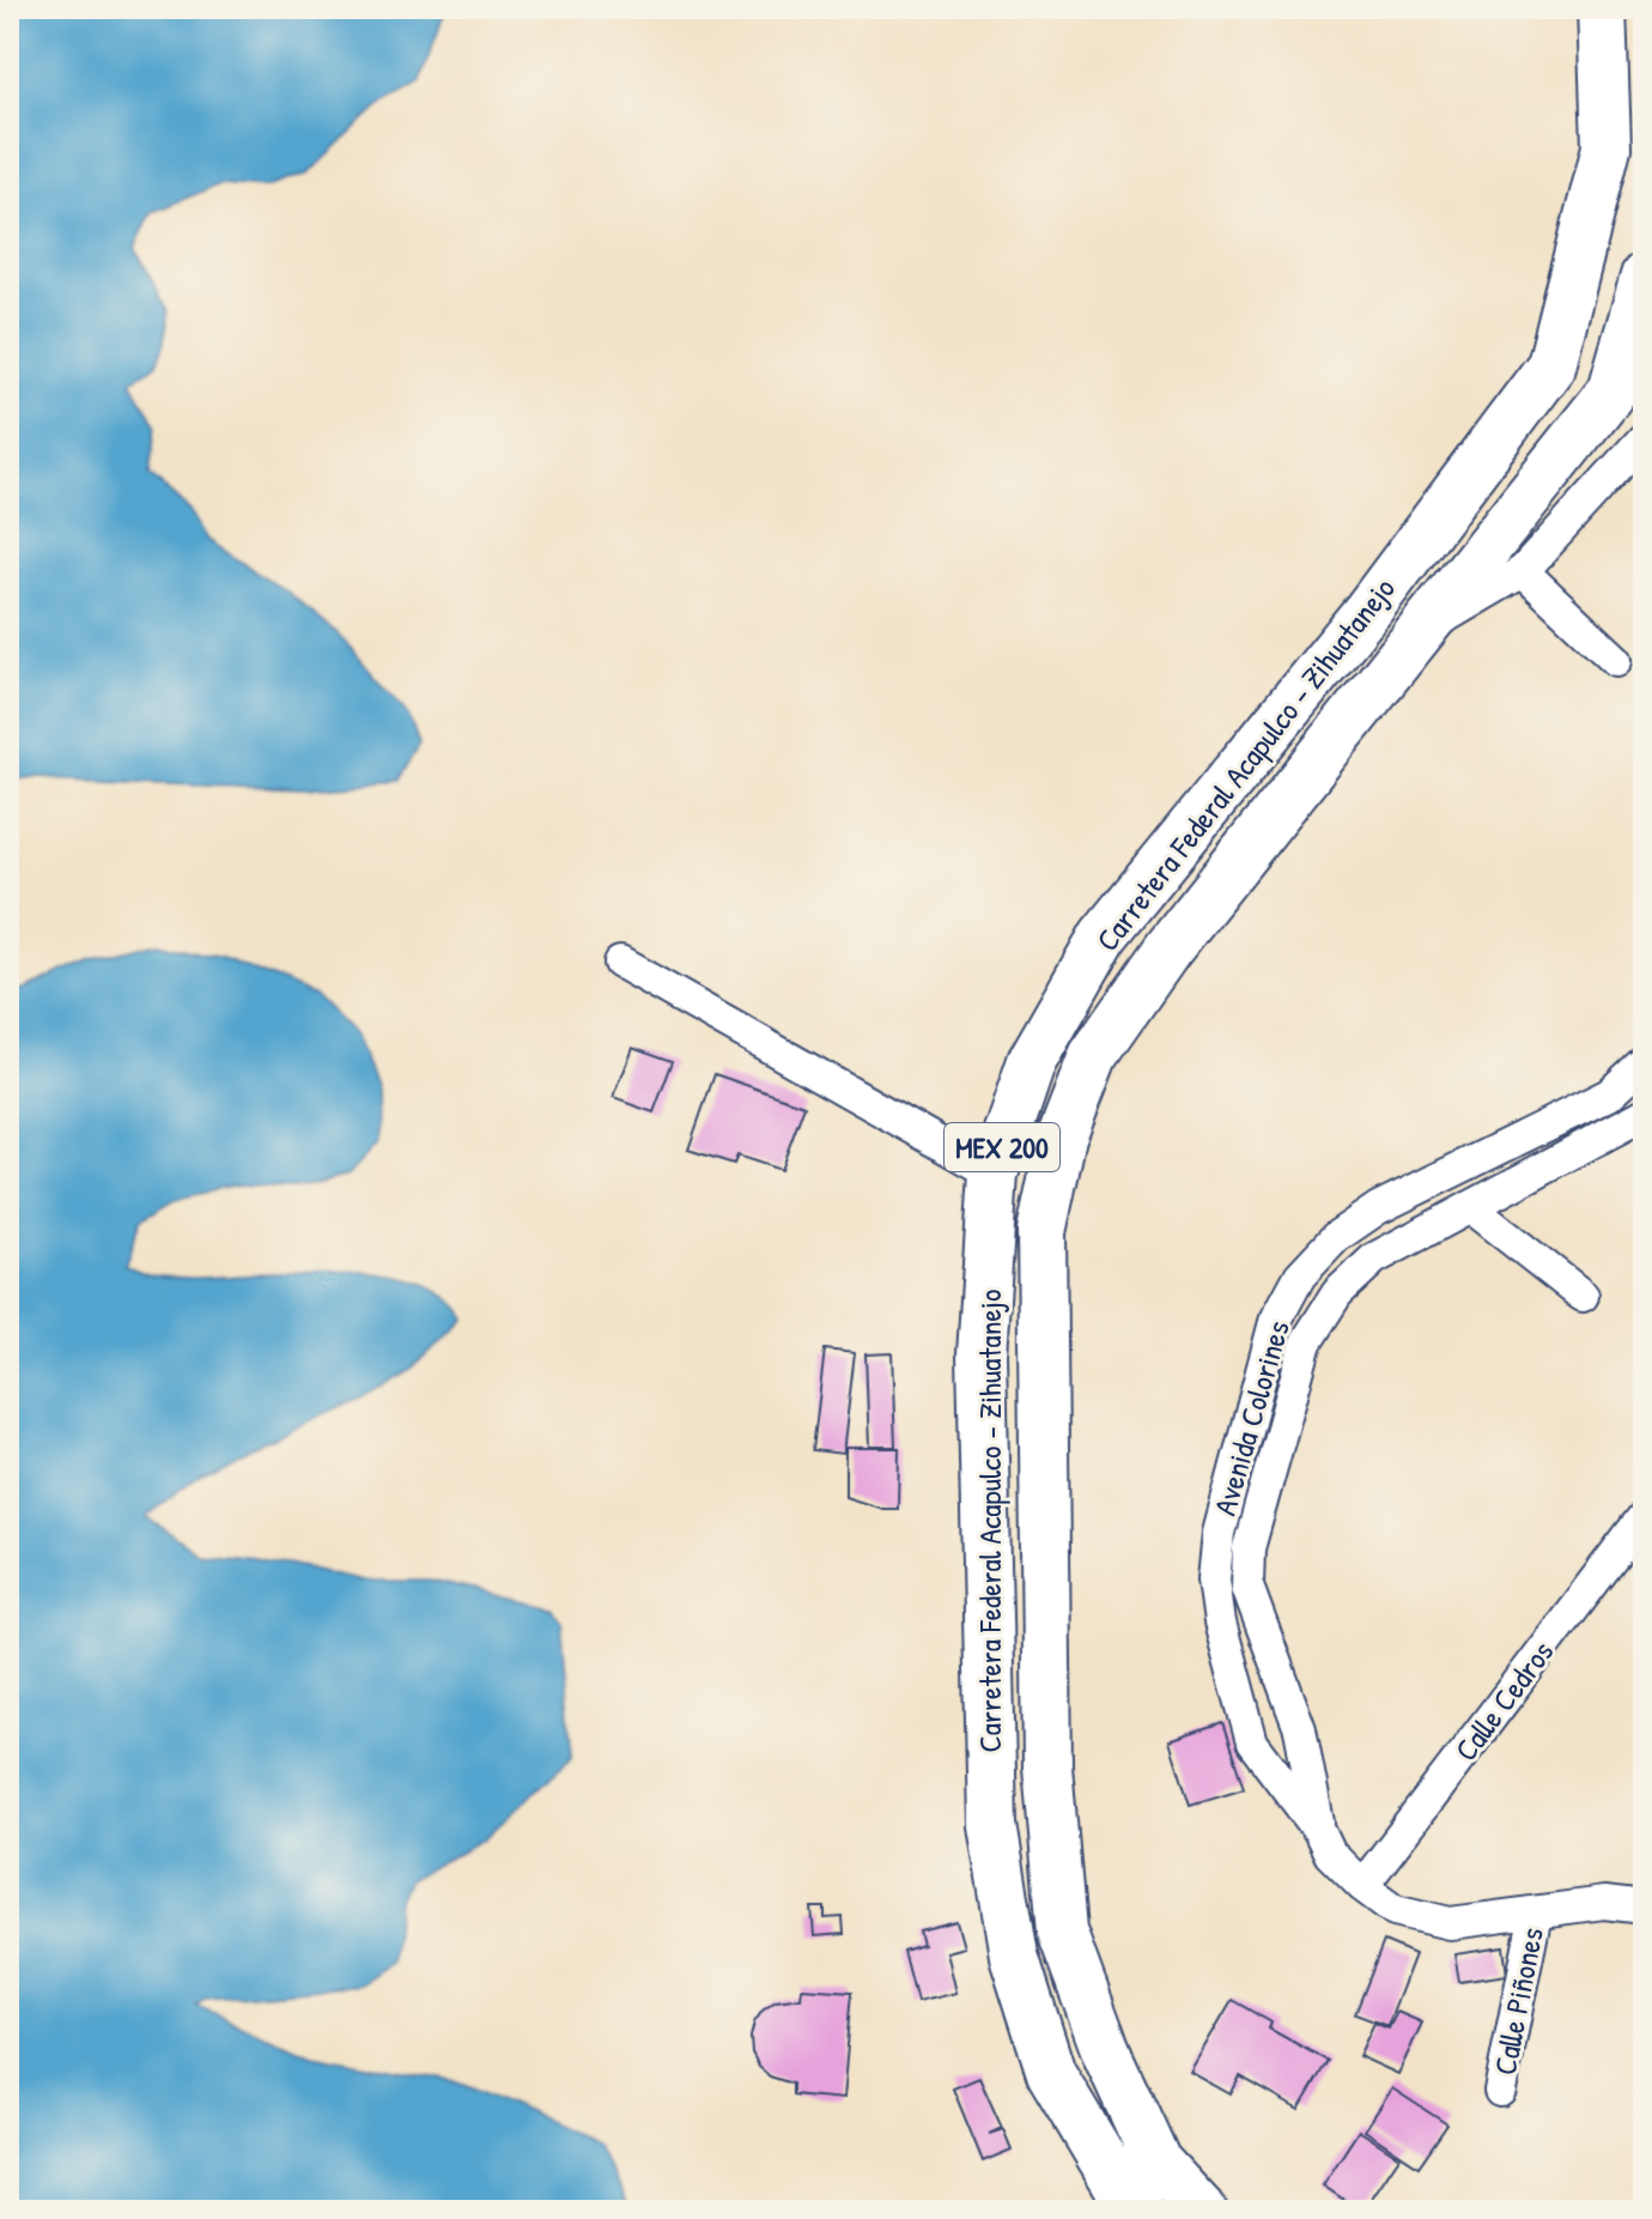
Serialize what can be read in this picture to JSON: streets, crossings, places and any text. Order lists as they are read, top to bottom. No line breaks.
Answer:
{"streets":{"main road":["Carretera Federal Acapulco - Zihuatanejo","MEX 200"],"street":["Avenida Colorines","Calle Cedros","Calle Piñones"]},"crossings":[["Avenida Colorines","Calle Cedros"],["Avenida Colorines","Calle Piñones"]]}
